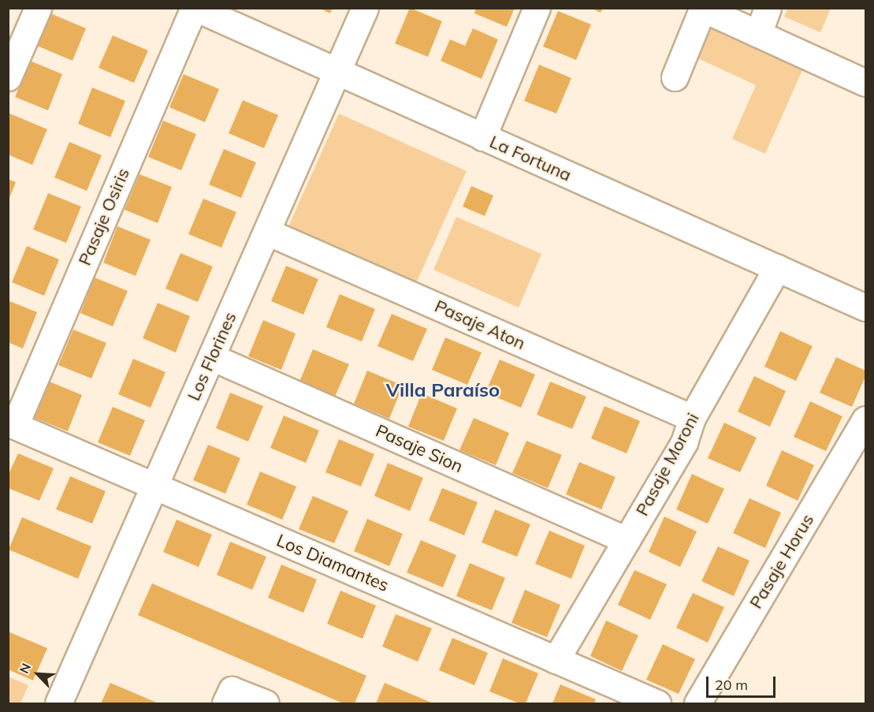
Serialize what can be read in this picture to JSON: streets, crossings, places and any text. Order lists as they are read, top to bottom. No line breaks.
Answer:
{"streets":{"street":["La Fortuna","Pasaje Osiris","Pasaje Aton","Los Florines","Pasaje Sion","Pasaje Moroni","Pasaje Horus","Los Diamantes"]},"crossings":[["La Fortuna","Pasaje Osiris"],["La Fortuna","Los Florines"],["La Fortuna","Pasaje Moroni"],["Pasaje Osiris","Los Diamantes"],["Pasaje Aton","Los Florines"],["Pasaje Aton","Pasaje Moroni"],["Los Florines","Pasaje Sion"],["Los Florines","Los Diamantes"],["Pasaje Sion","Pasaje Moroni"],["Pasaje Moroni","Los Diamantes"]],"districts":["Villa Paraíso"],"scale_bar":"20 m","north":"top left"}
